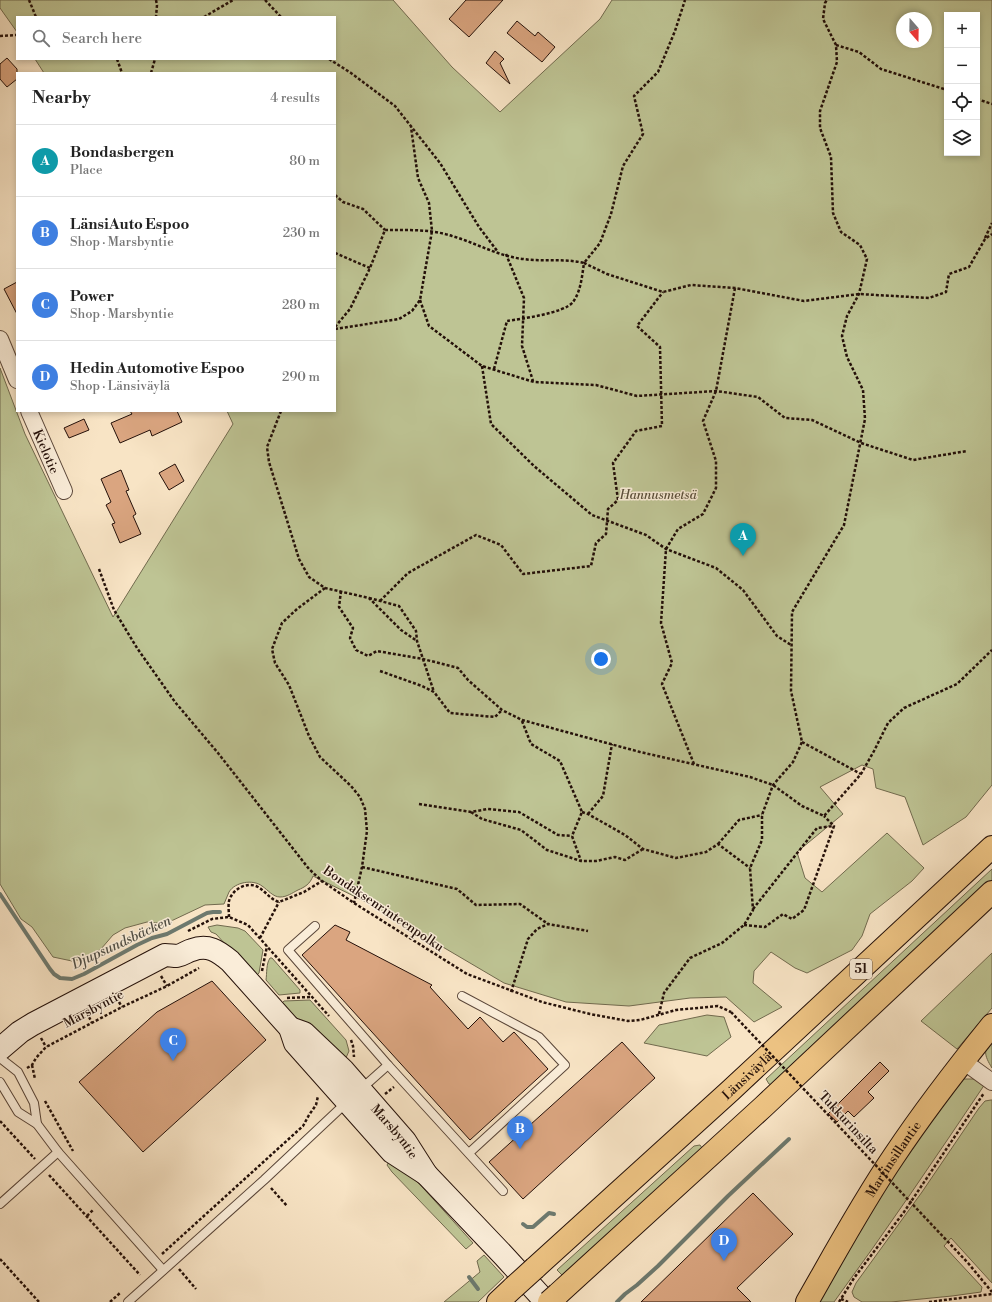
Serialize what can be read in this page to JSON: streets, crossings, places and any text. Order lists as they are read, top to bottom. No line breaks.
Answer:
{"streets":{"main road":["51","Marsbyntie","Länsiväylä","Martinsillantie"],"street":["Kielotie"],"path":["Bondaksenrinteenpolku","Tukkurinsilta"]},"crossings":[["Bondaksenrinteenpolku","Tukkurinsilta"],["51","Marsbyntie"]],"water":["Djupsundsbäcken"],"parks":["Hannusmetsä"],"north":"bottom","page":{"map_buttons":["+","−"],"search":"Search here","heading":["Nearby","4 results"],"list":[{"mark":"A","name":"Bondasbergen","note":"Place","value":"80 m"},{"mark":"B","name":"LänsiAuto Espoo","note":"Shop · Marsbyntie","value":"230 m"},{"mark":"C","name":"Power","note":"Shop · Marsbyntie","value":"280 m"},{"mark":"D","name":"Hedin Automotive Espoo","note":"Shop · Länsiväylä","value":"290 m"}],"pins":["A","C","B","D"]}}
